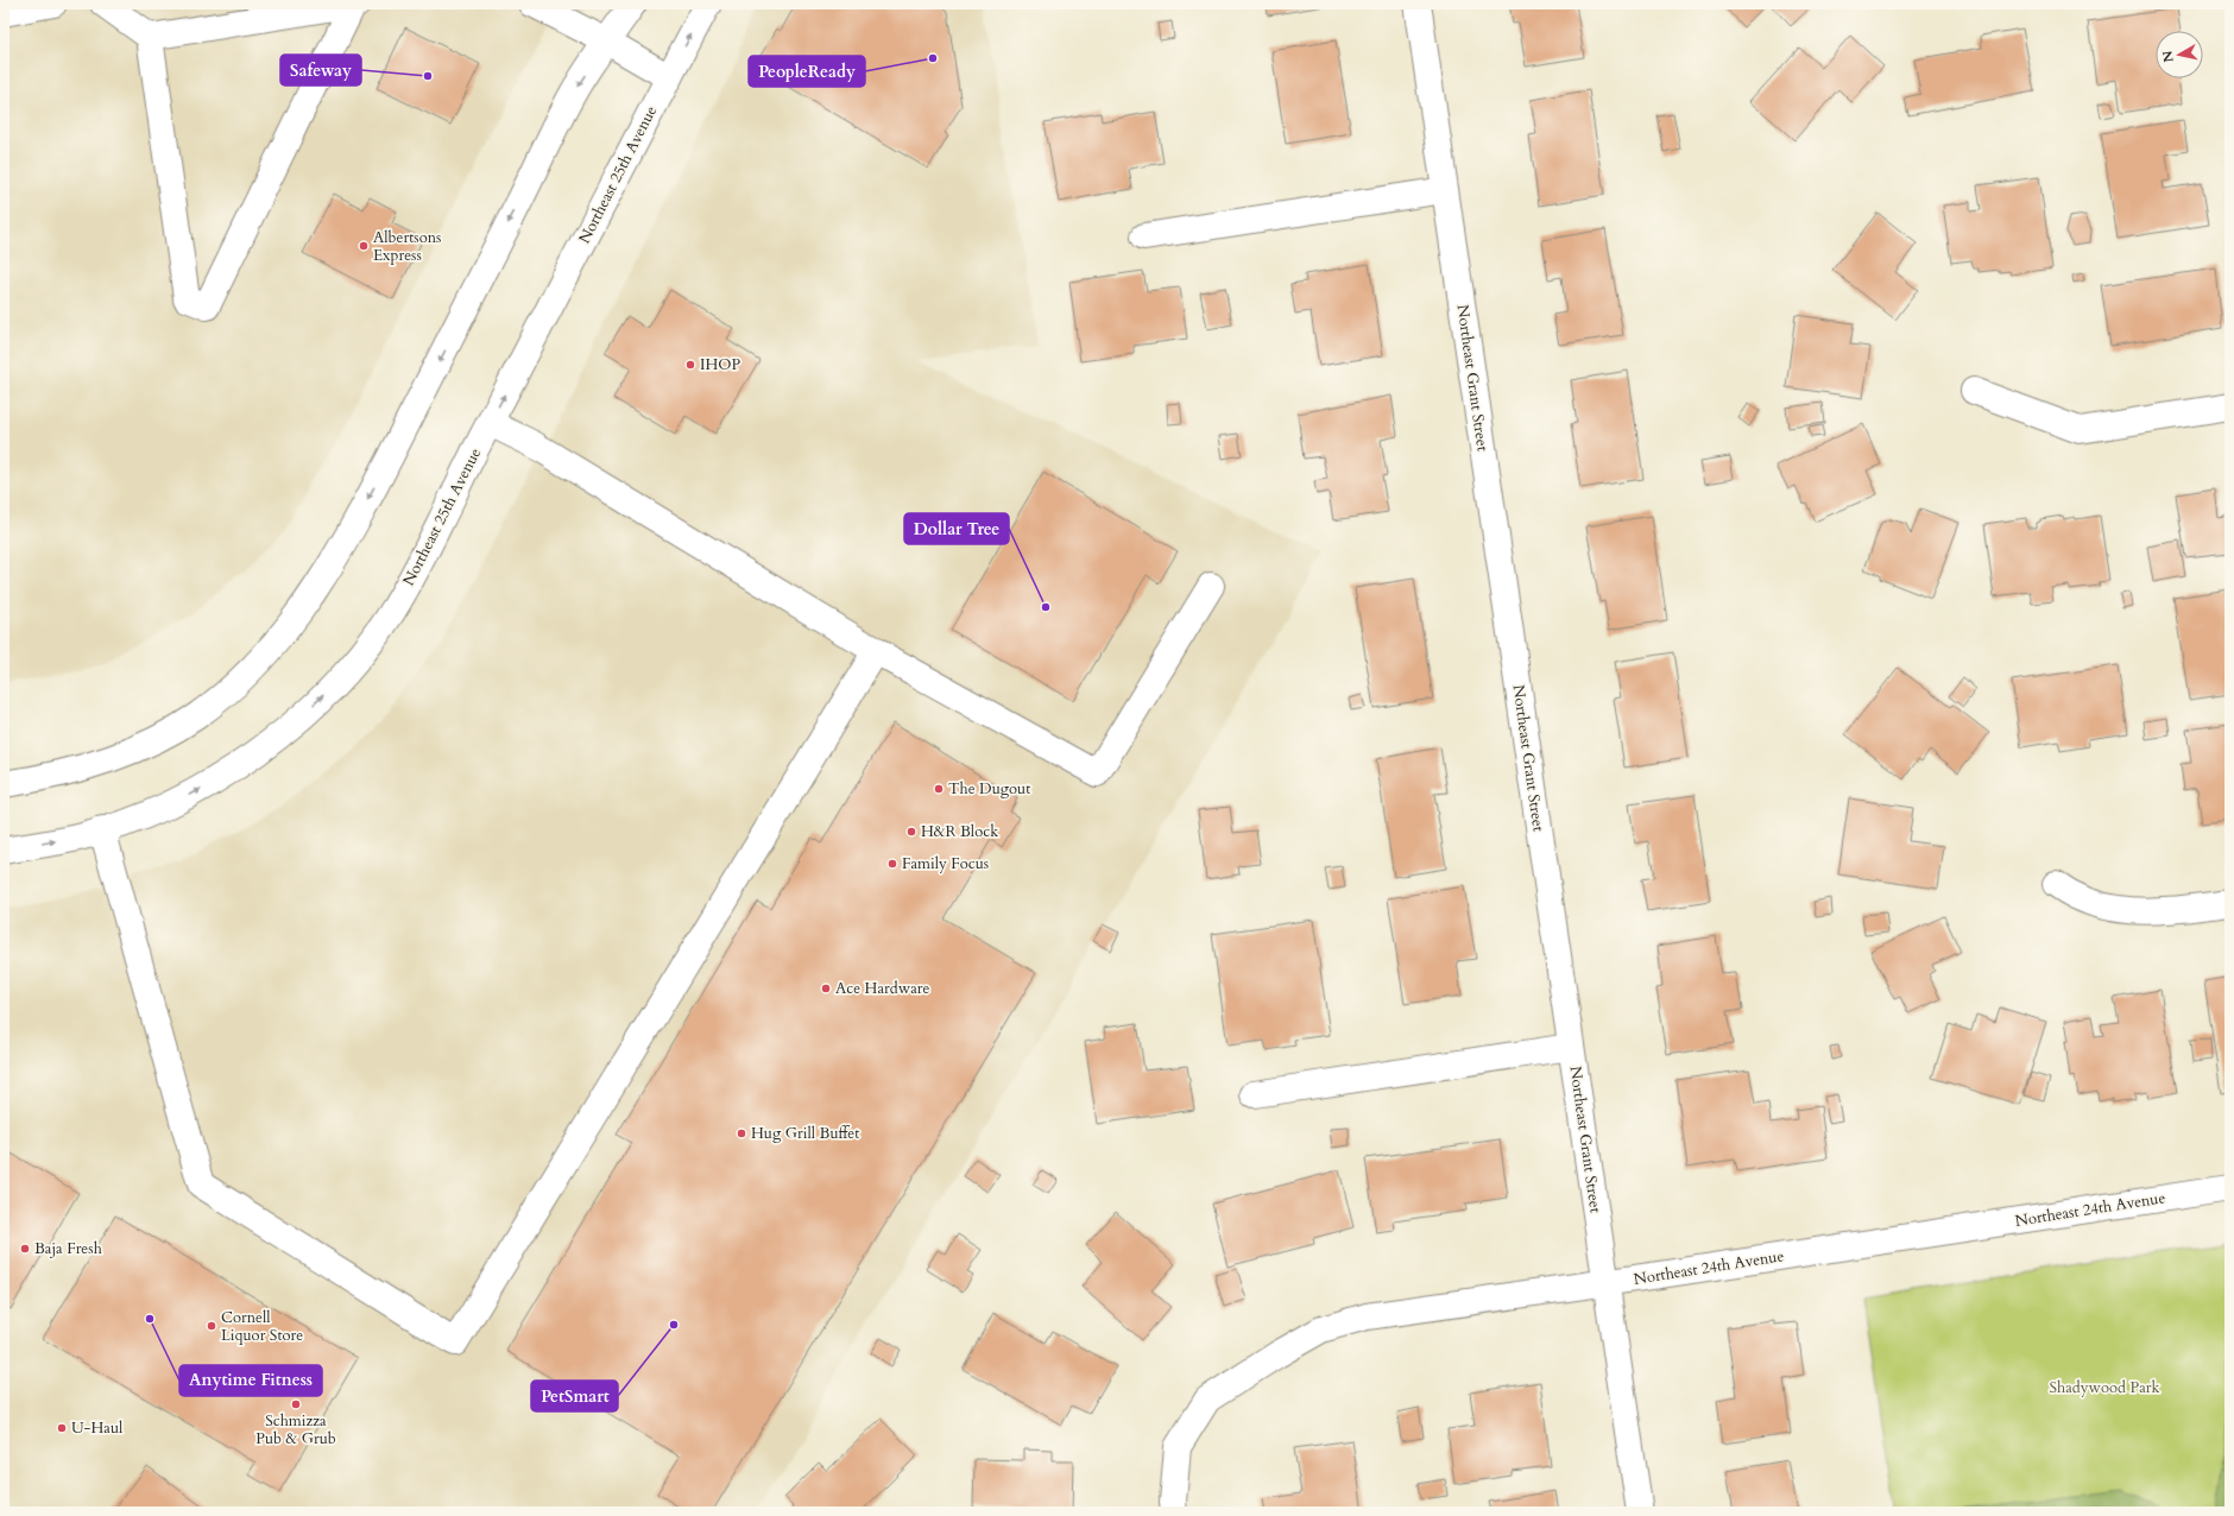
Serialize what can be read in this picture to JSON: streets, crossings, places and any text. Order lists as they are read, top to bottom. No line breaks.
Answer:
{"streets":{"street":["Northeast 25th Avenue","Northeast Grant Street","Northeast 24th Avenue"]},"crossings":[["Northeast Grant Street","Northeast 24th Avenue"]],"parks":["Shadywood Park"],"places":["PeopleReady","Safeway","Albertsons Express","IHOP","Dollar Tree","The Dugout","H&R Block","Family Focus","Ace Hardware","Hug Grill Buffet","Baja Fresh","Anytime Fitness","PetSmart","Cornell Liquor Store","Schmizza Pub & Grub","U-Haul"],"north":"left"}
